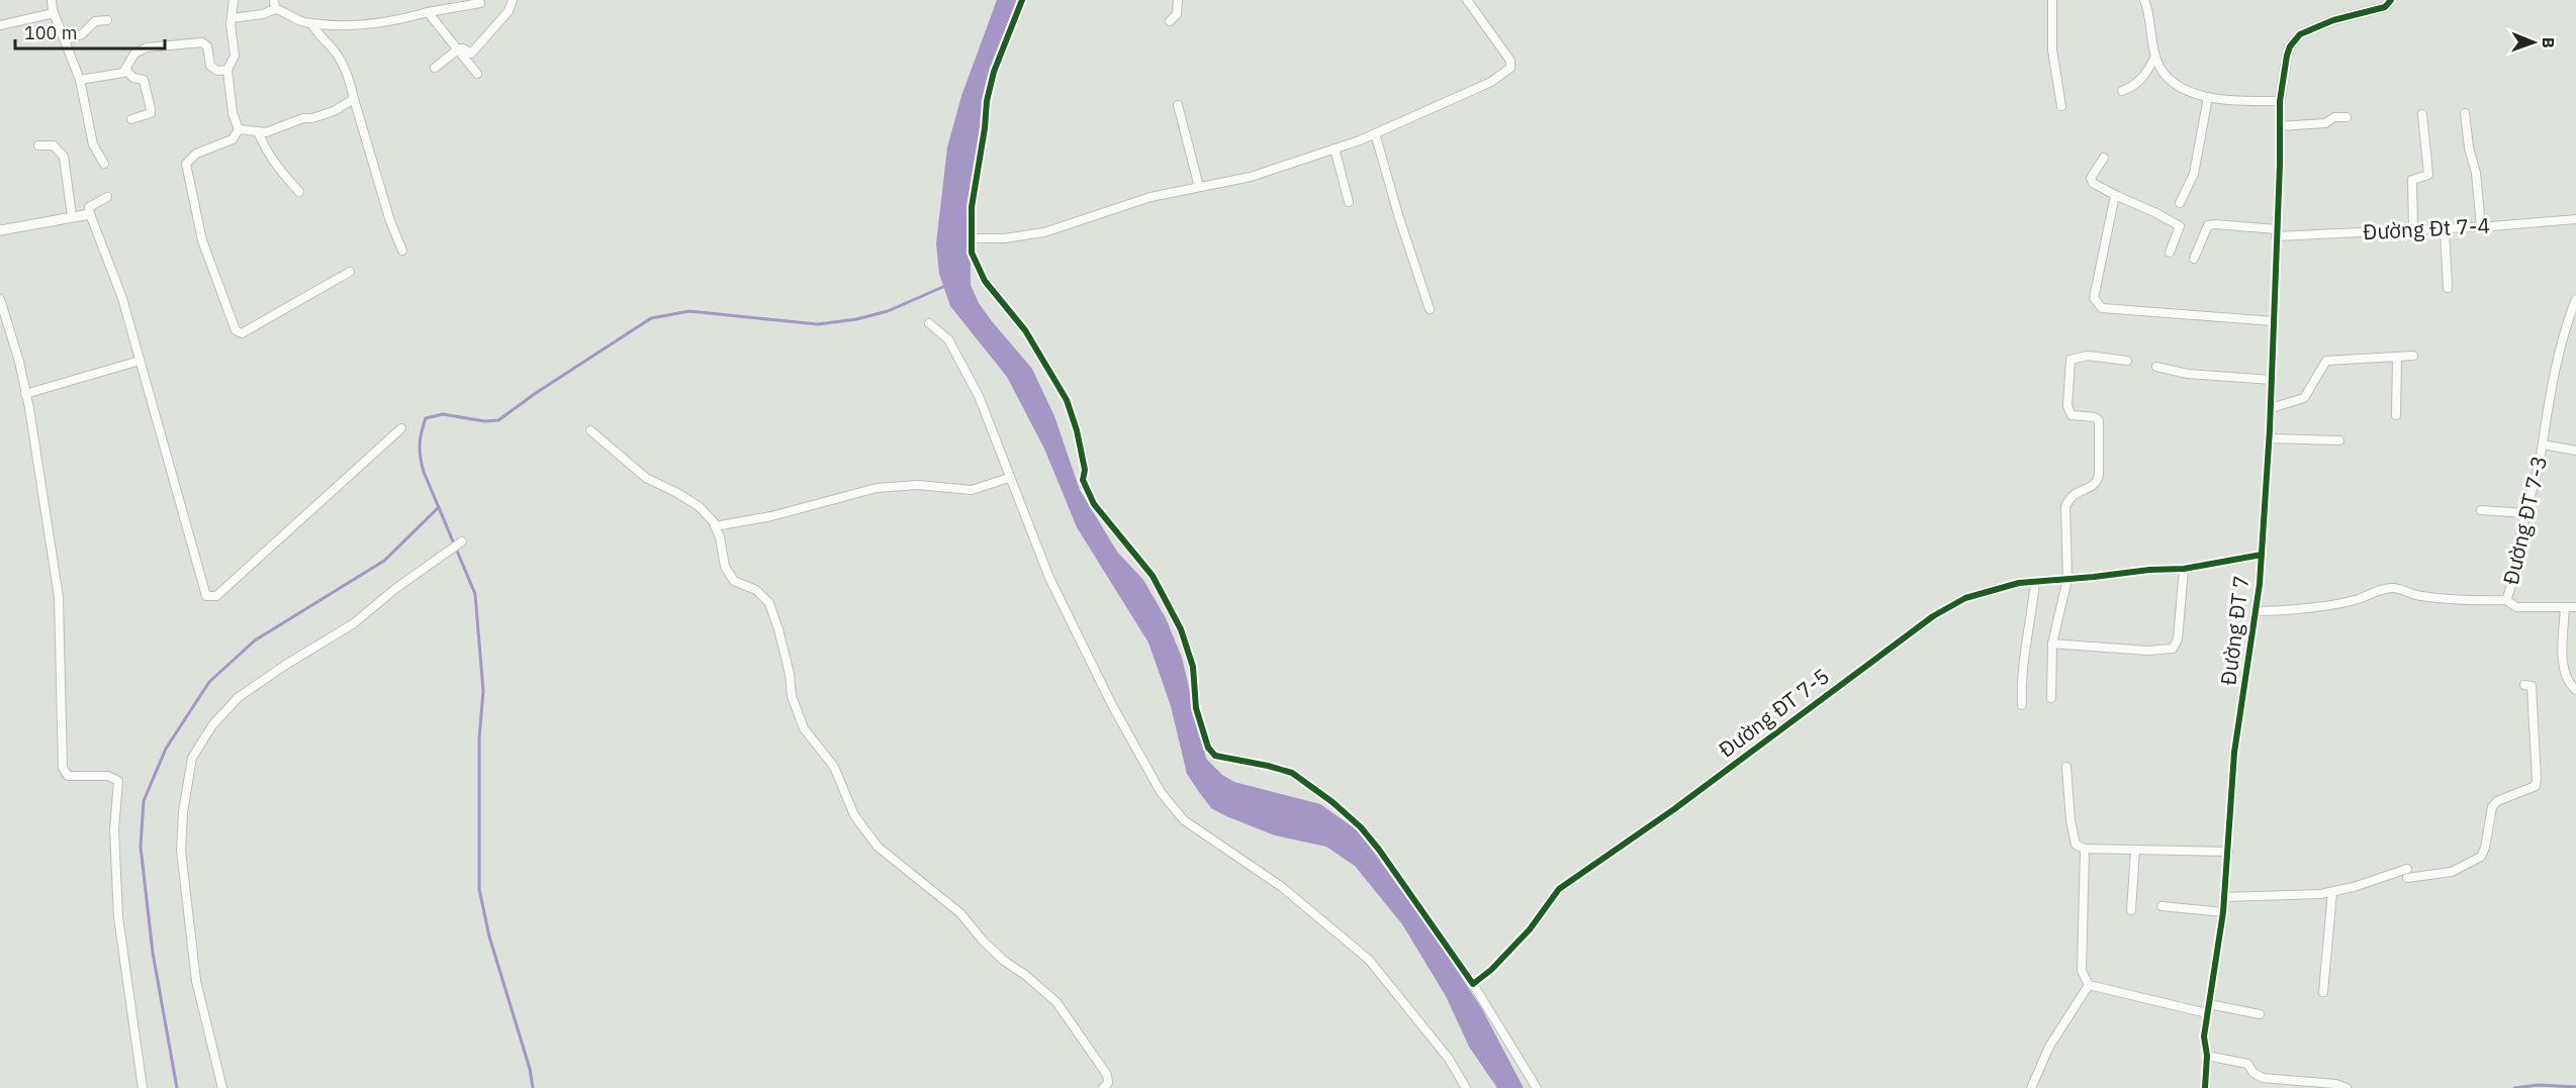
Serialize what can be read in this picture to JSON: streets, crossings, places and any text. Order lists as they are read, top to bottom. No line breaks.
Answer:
{"streets":{"street":["Đường Đt 7-4","Đường ĐT 7-3","Đường ĐT 7","Đường ĐT 7-5"]},"crossings":[["Đường Đt 7-4","Đường ĐT 7"],["Đường ĐT 7-3","Đường ĐT 7"],["Đường ĐT 7","Đường ĐT 7-5"]],"scale_bar":"100 m","north":"right"}
